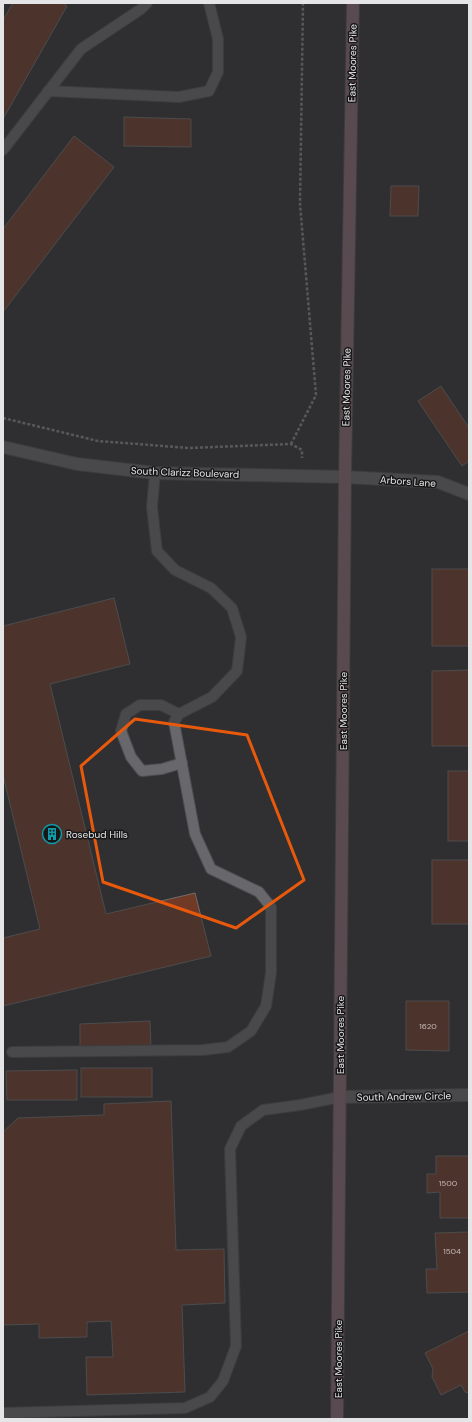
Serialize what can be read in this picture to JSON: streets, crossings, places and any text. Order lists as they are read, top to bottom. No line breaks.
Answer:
{"streets":{"main road":["East Moores Pike"],"street":["South Clarizz Boulevard","Arbors Lane","South Andrew Circle"]},"crossings":[["East Moores Pike","South Clarizz Boulevard"],["East Moores Pike","Arbors Lane"],["East Moores Pike","South Andrew Circle"],["South Clarizz Boulevard","Arbors Lane"]],"places":{"building":["Rosebud Hills"]},"house_numbers":["1620","1500","1504"]}
